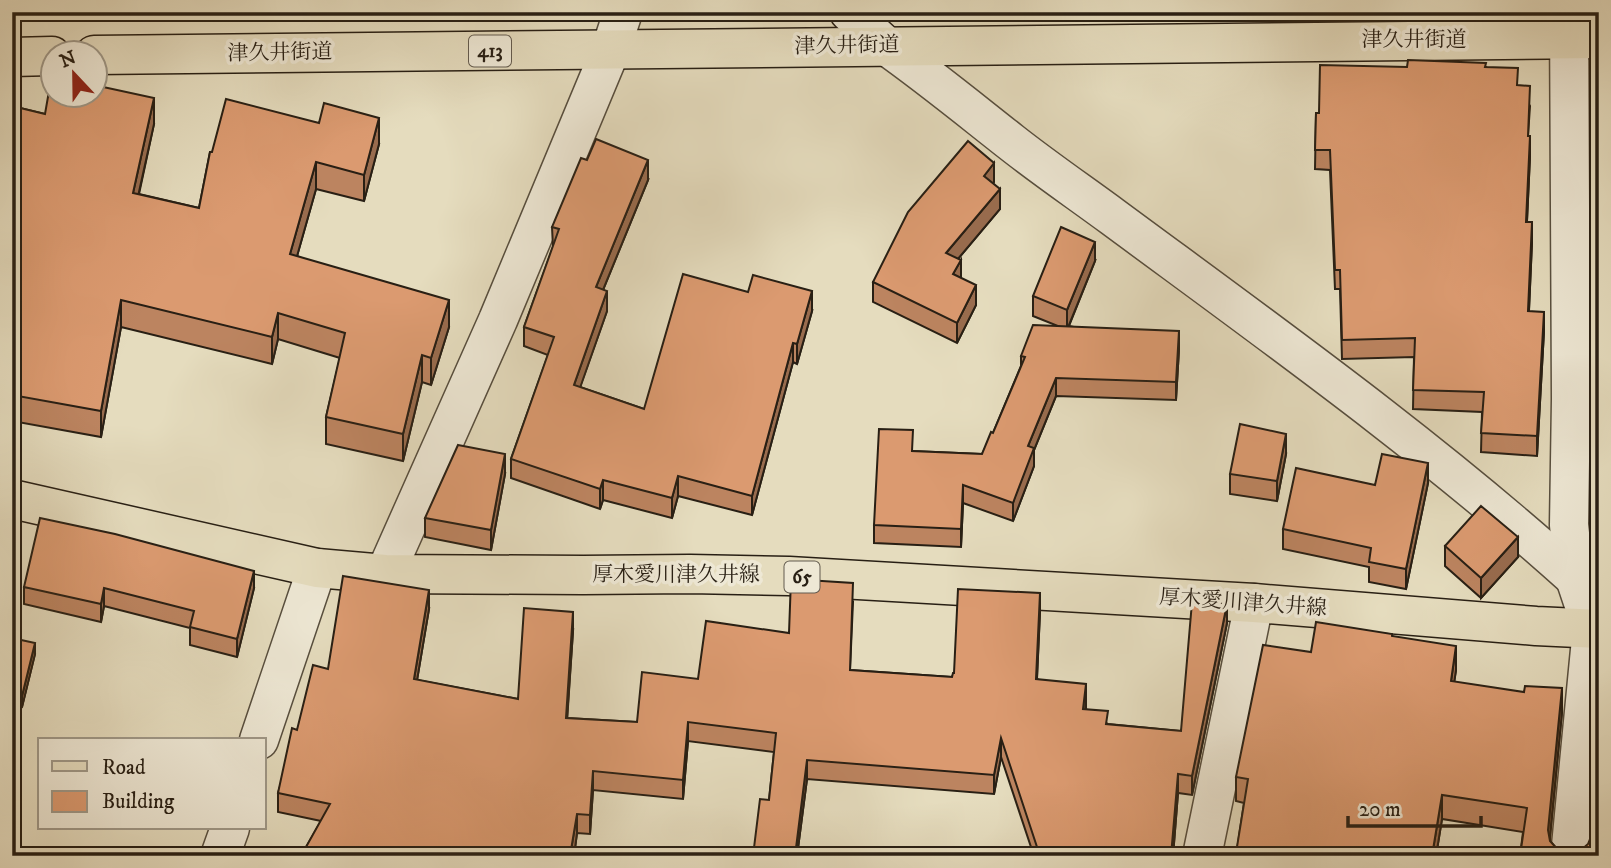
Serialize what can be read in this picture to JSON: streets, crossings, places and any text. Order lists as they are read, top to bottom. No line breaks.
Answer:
{"streets":{"main road":["津久井街道","413","厚木愛川津久井線","65"]},"legend":["Road","Building"],"scale_bar":"20 m","north":"top"}
